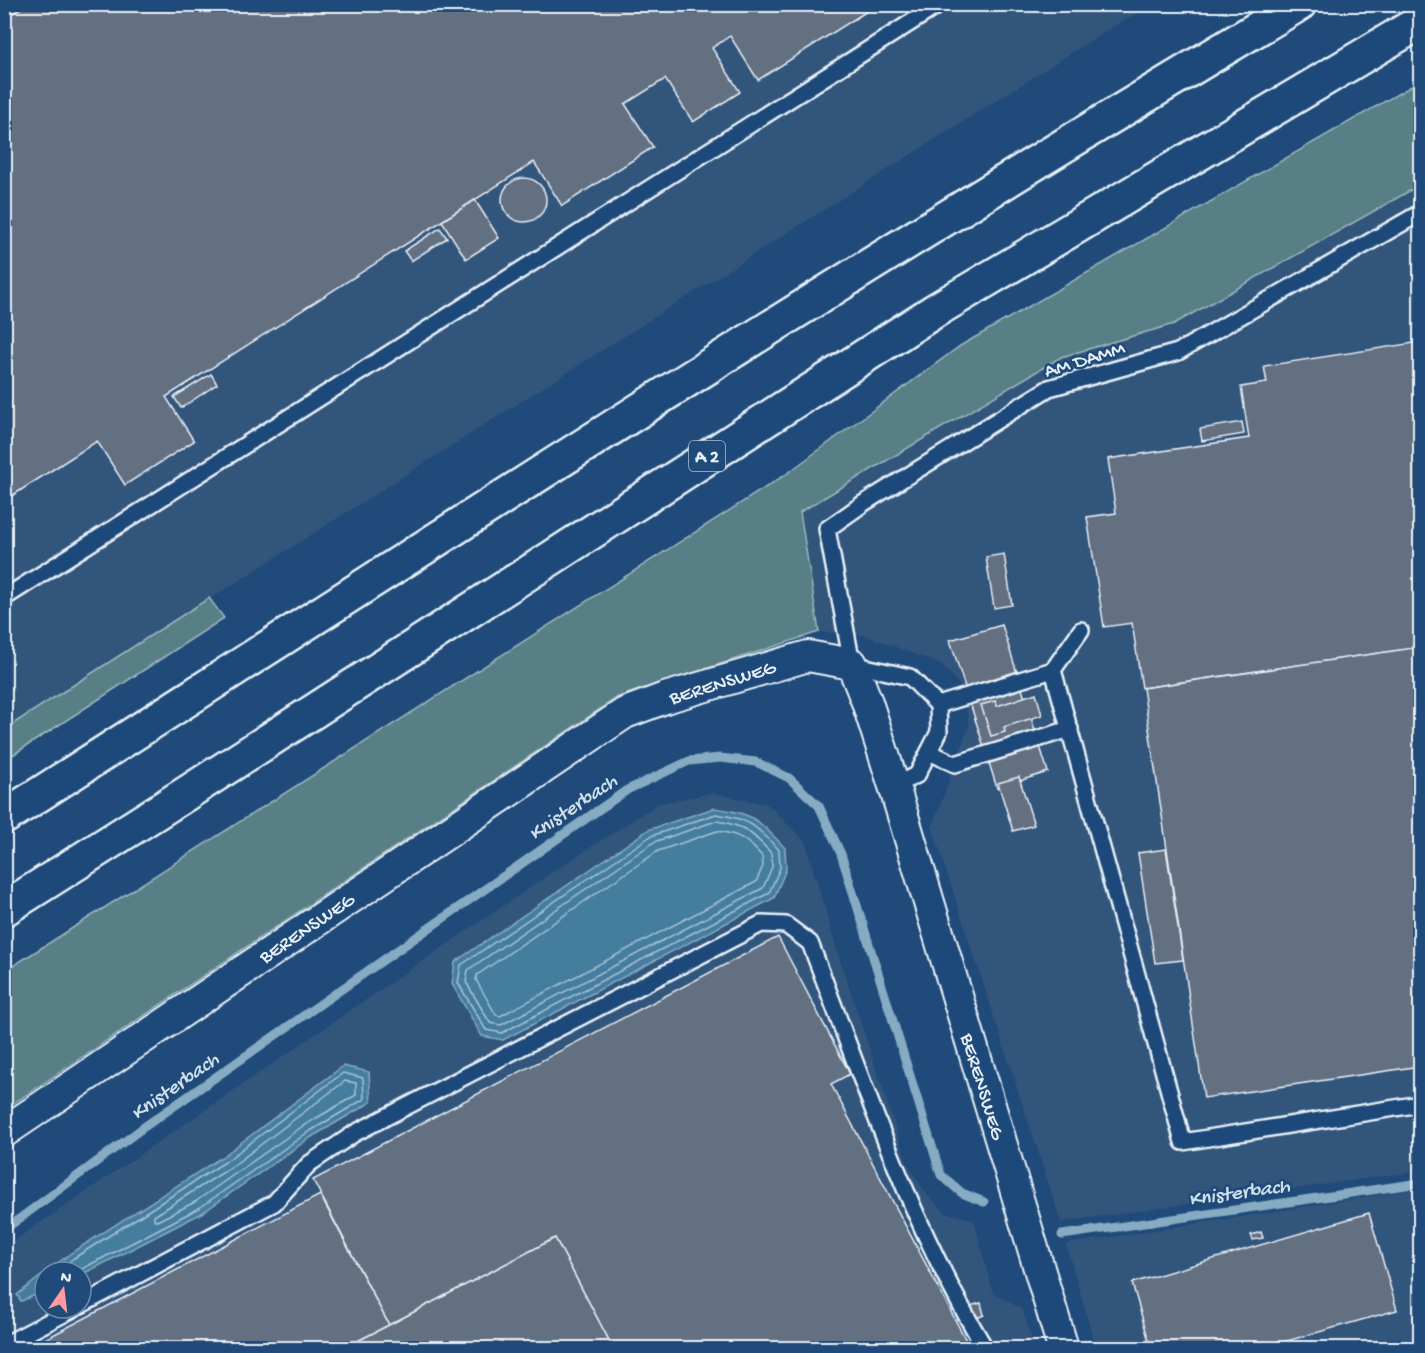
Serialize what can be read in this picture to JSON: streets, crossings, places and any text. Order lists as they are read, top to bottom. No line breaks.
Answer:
{"streets":{"highway":["A 2"],"street":["BERENSWEG"],"lane":["AM DAMM"]},"crossings":[["AM DAMM","BERENSWEG"]],"water":["Knisterbach"],"north":"top"}
